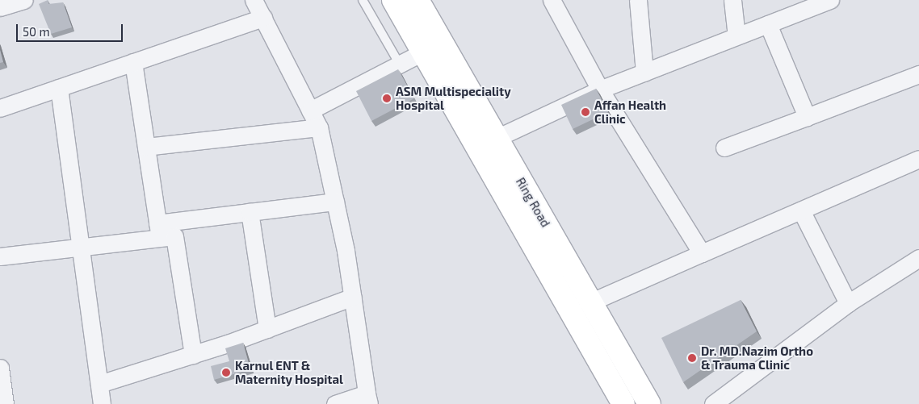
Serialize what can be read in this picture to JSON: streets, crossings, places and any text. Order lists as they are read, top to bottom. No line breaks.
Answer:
{"streets":{"highway":["Ring Road"]},"places":["ASM Multispeciality Hospital","Affan Health Clinic","Dr. MD.Nazim Ortho & Trauma Clinic","Karnul ENT & Maternity Hospital"],"scale_bar":"50 m"}
